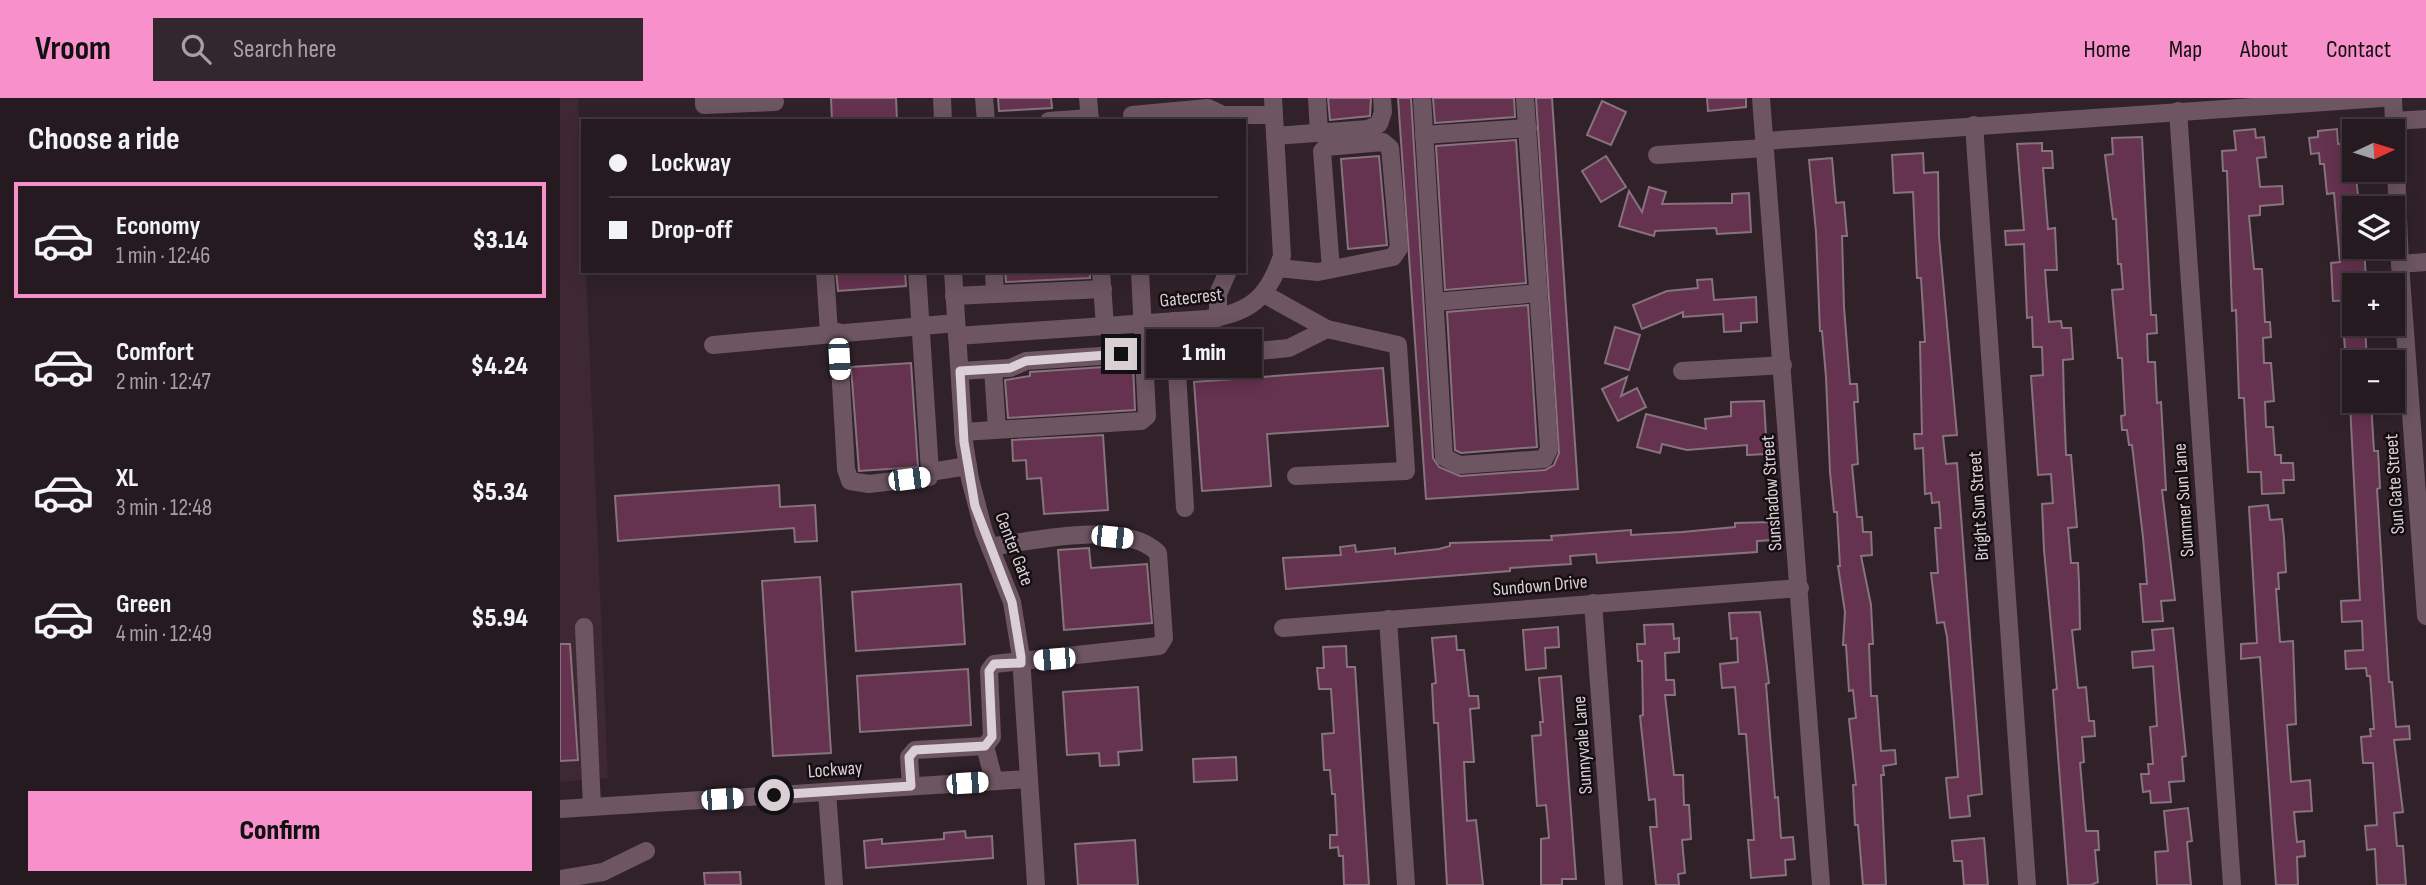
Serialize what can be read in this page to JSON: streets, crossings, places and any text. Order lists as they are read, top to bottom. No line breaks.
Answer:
{"streets":{"street":["Gatecrest","Sun Gate Street","Sunshadow Street","Summer Sun Lane","Bright Sun Street","Center Gate","Sundown Drive","Sunnyvale Lane","Lockway"]},"crossings":[["Gatecrest","Center Gate"],["Sunshadow Street","Sundown Drive"],["Center Gate","Lockway"],["Sundown Drive","Sunnyvale Lane"]],"north":"right","page":{"header":"Vroom","search":"Search here","nav":["Home","Map","About","Contact"],"heading":"Choose a ride","map_buttons":["+","−"],"banner":["Lockway","Drop-off"],"list":[{"name":"Economy","note":"1 min · 12:46","value":"$3.14"},{"name":"Comfort","note":"2 min · 12:47","value":"$4.24"},{"name":"XL","note":"3 min · 12:48","value":"$5.34"},{"name":"Green","note":"4 min · 12:49","value":"$5.94"}],"bubble":"1 min","buttons":"Confirm"}}
